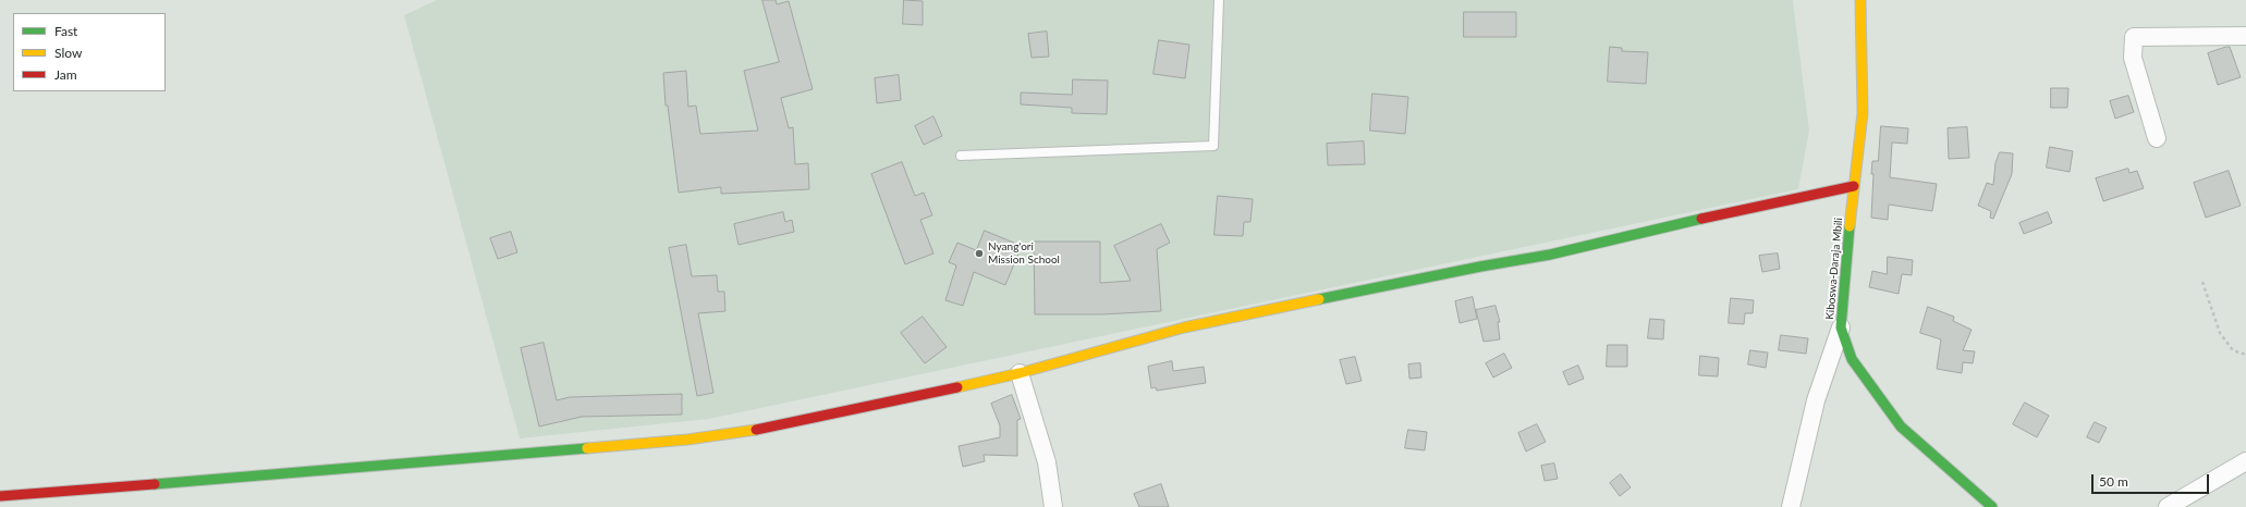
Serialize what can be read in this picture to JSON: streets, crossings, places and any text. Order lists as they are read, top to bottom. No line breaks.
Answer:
{"streets":{"street":["Kiboswa-Daraja Mbili"]},"places":["Nyang'ori Mission School"],"legend":["Fast","Slow","Jam"],"scale_bar":"50 m"}
